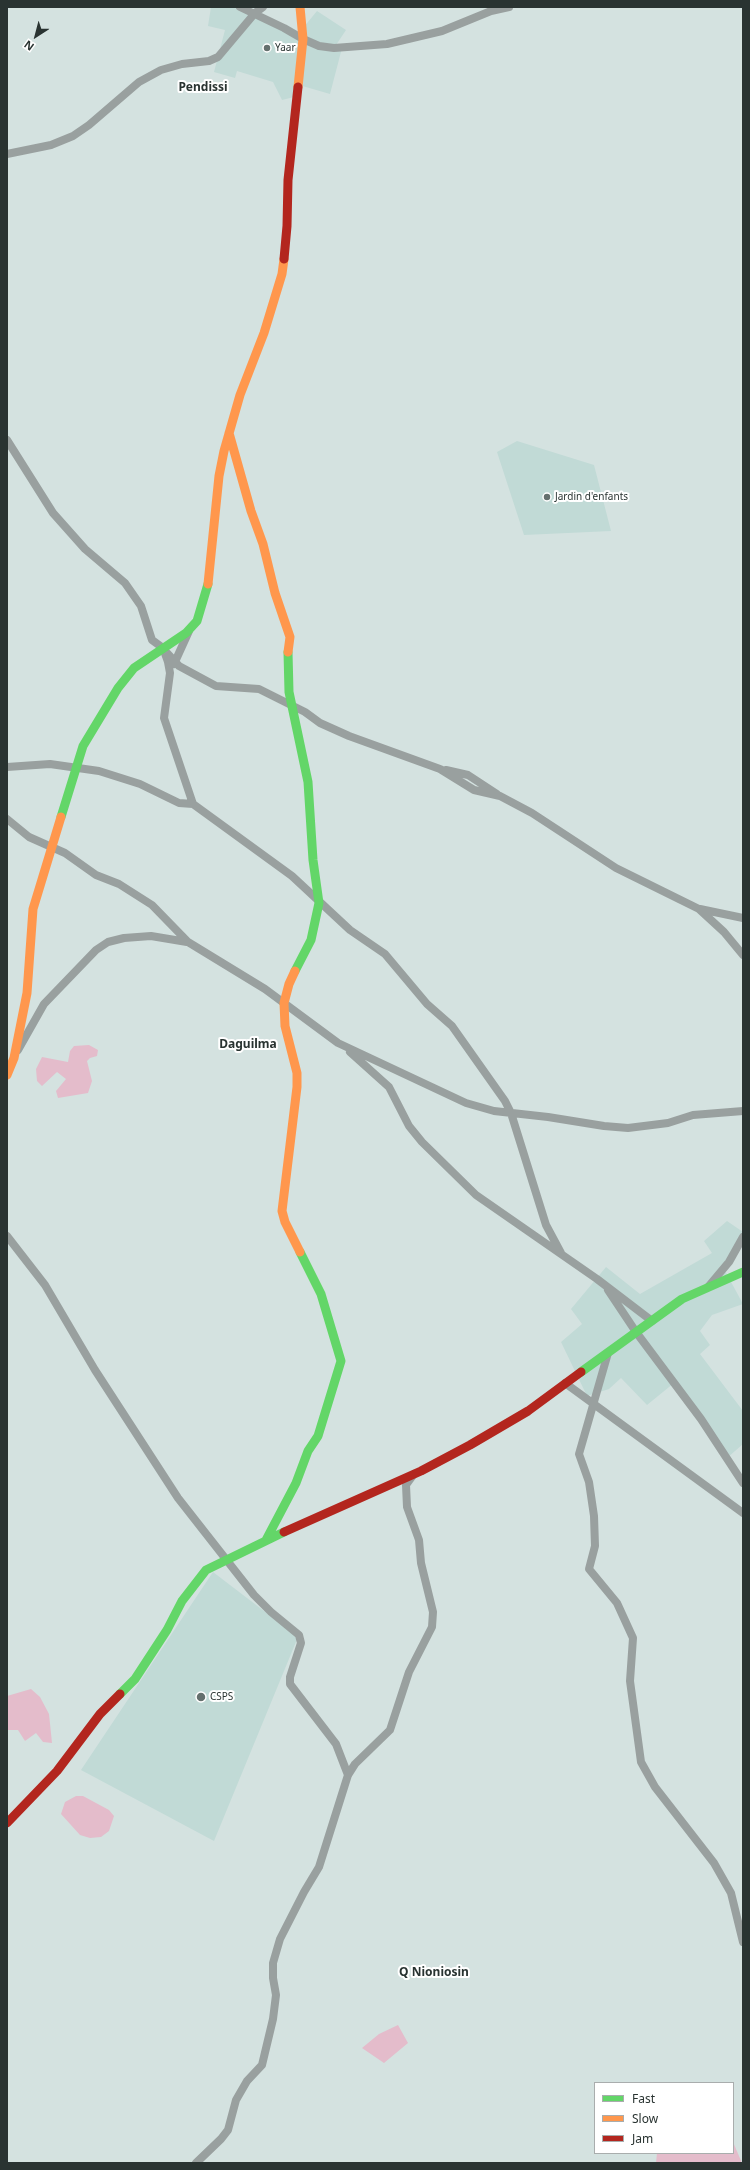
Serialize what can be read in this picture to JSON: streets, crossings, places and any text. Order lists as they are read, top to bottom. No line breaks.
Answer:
{"districts":["Pendissi","Daguilma","Q Nioniosin"],"places":["Yaar","Jardin d'enfants","CSPS"],"legend":["Fast","Slow","Jam"],"north":"bottom left"}
